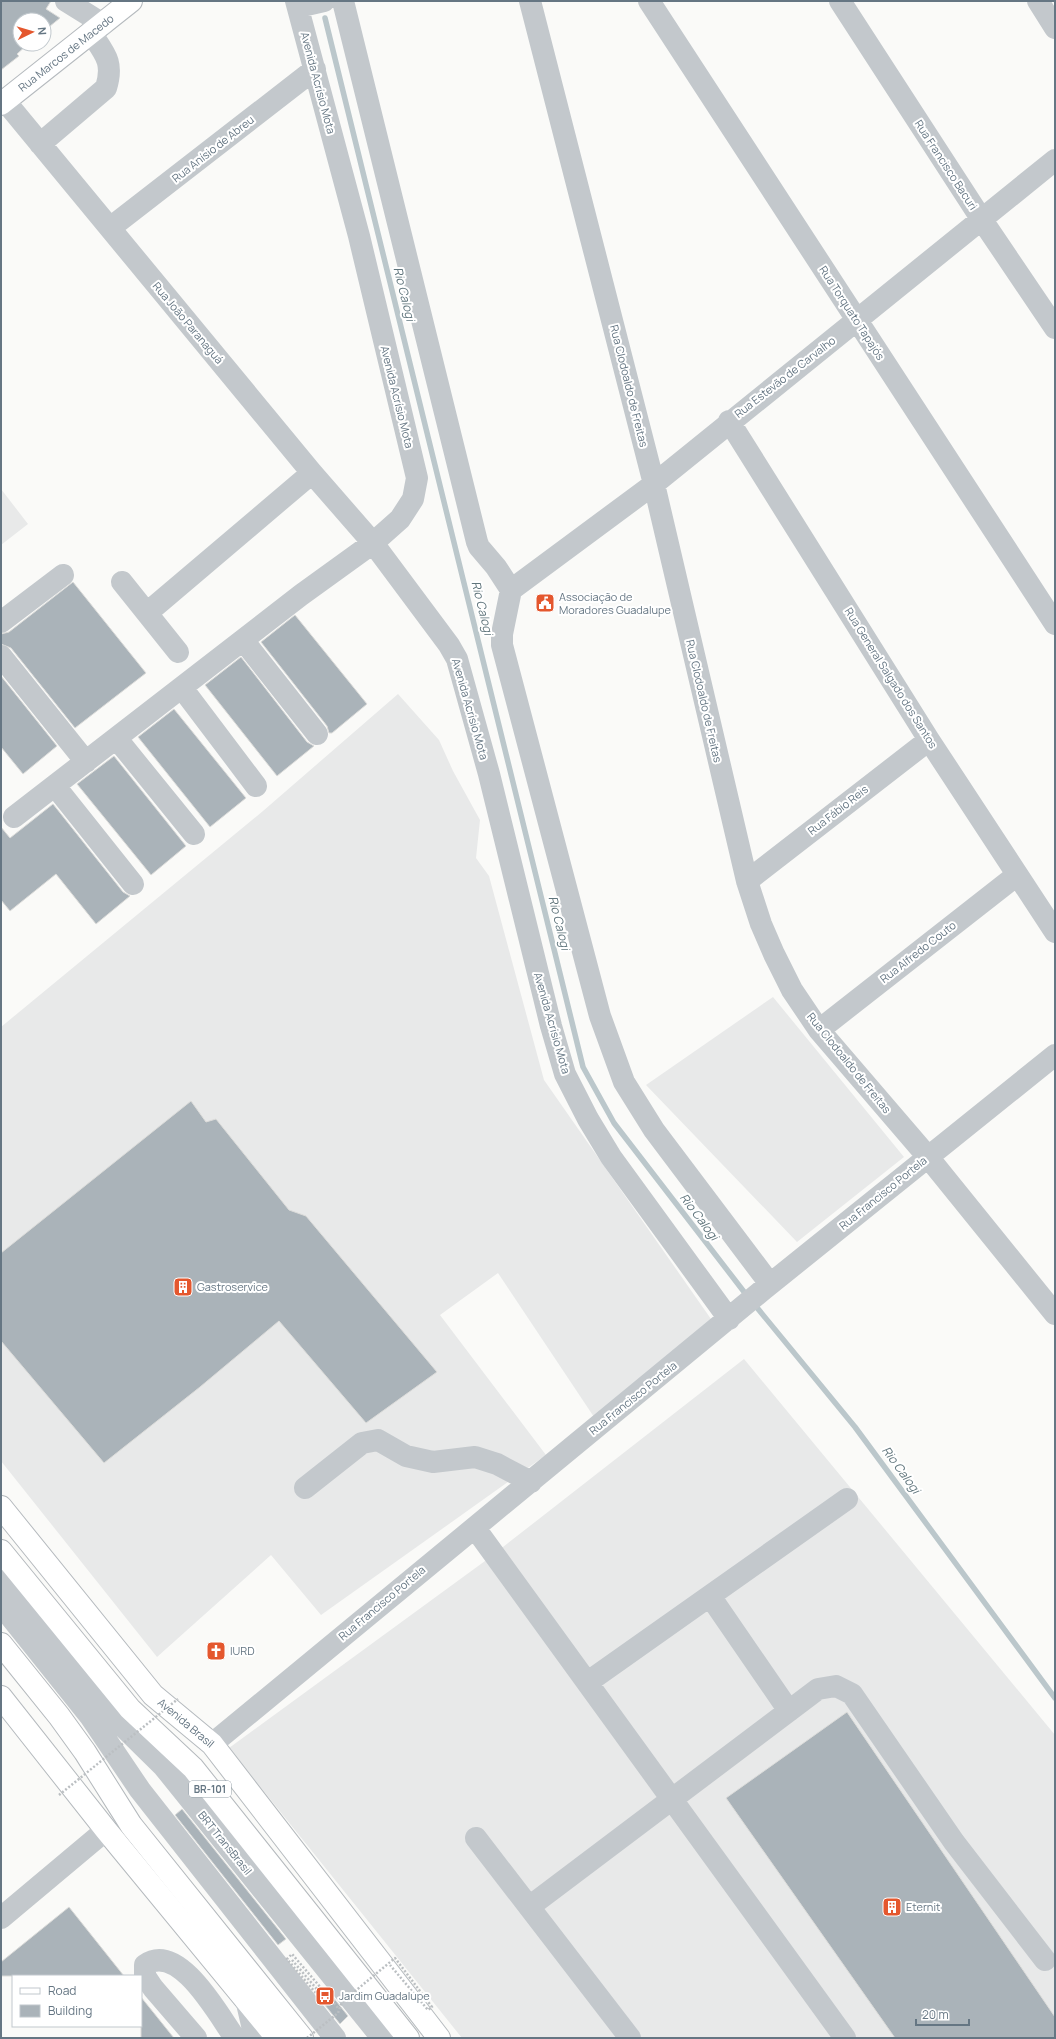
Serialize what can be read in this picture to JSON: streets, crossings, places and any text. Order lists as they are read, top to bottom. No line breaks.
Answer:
{"streets":{"main road":["Rua Marcos de Macedo","Avenida Brasil","BR-101"],"street":["Avenida Acrísio Mota","Rua Anísio de Abreu","Rua Francisco Bacuri","Rua Torquato Tapajós","Rua João Paranaguá","Rua Estevão de Carvalho","Rua Clodoaldo de Freitas","Rua General Salgado dos Santos","Rua Fábio Reis","Rua Alfredo Couto","Rua Francisco Portela","BRT TransBrasil"]},"crossings":[["Rua Marcos de Macedo","Rua João Paranaguá"],["Avenida Acrísio Mota","Rua Anísio de Abreu"],["Avenida Acrísio Mota","Rua João Paranaguá"],["Avenida Acrísio Mota","Rua Francisco Portela"],["Rua Anísio de Abreu","Rua João Paranaguá"],["Rua Francisco Bacuri","Rua Estevão de Carvalho"],["Rua Torquato Tapajós","Rua Estevão de Carvalho"],["Rua Estevão de Carvalho","Rua Clodoaldo de Freitas"],["Rua Estevão de Carvalho","Rua General Salgado dos Santos"],["Rua Clodoaldo de Freitas","Rua Fábio Reis"],["Rua Clodoaldo de Freitas","Rua Alfredo Couto"],["Rua Clodoaldo de Freitas","Rua Francisco Portela"],["Rua General Salgado dos Santos","Rua Fábio Reis"],["Rua General Salgado dos Santos","Rua Alfredo Couto"],["Rua Francisco Portela","Avenida Brasil"]],"water":["Rio Calogi"],"places":{"public building":["Associação de Moradores Guadalupe"],"building":["Gastroservice","Eternit"],"church":["IURD"],"bus stop":["Jardim Guadalupe"]},"legend":["Road","Building"],"scale_bar":"20 m","north":"right"}
